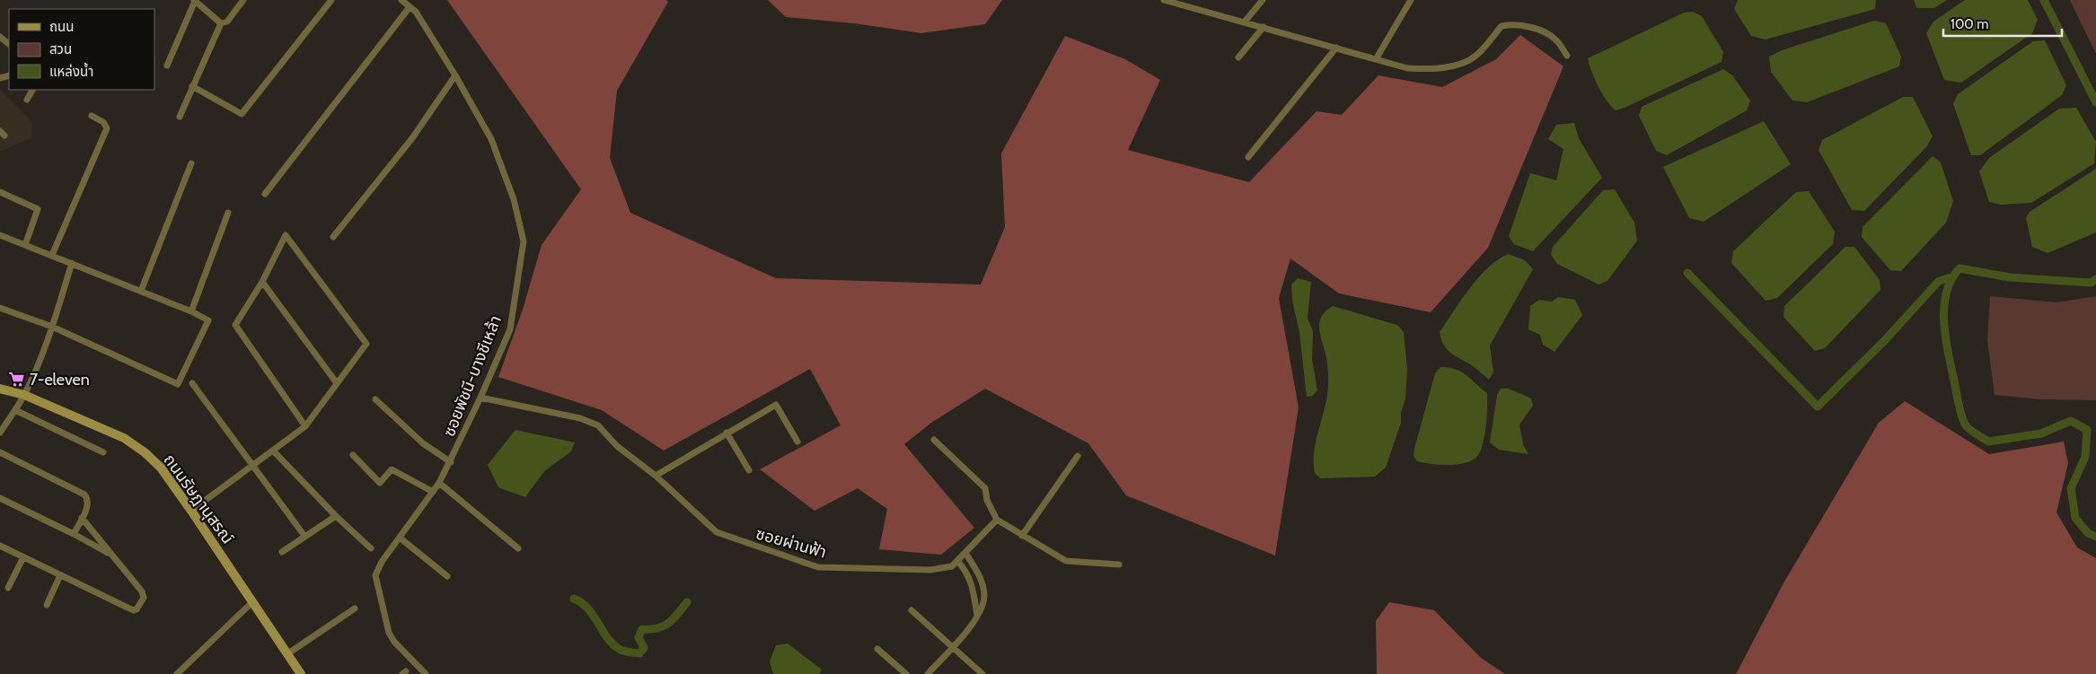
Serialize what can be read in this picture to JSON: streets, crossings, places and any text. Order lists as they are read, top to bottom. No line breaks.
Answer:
{"streets":{"street":["ซอยพัชนี-บางชีเหล้า","ถนนรัษฎานุสรณ์","ซอยผ่านฟ้า"]},"crossings":[["ซอยพัชนี-บางชีเหล้า","ซอยผ่านฟ้า"]],"places":{"supermarket":["7-eleven"]},"legend":["ถนน","สวน","แหล่งน้ำ"],"scale_bar":"100 m"}
